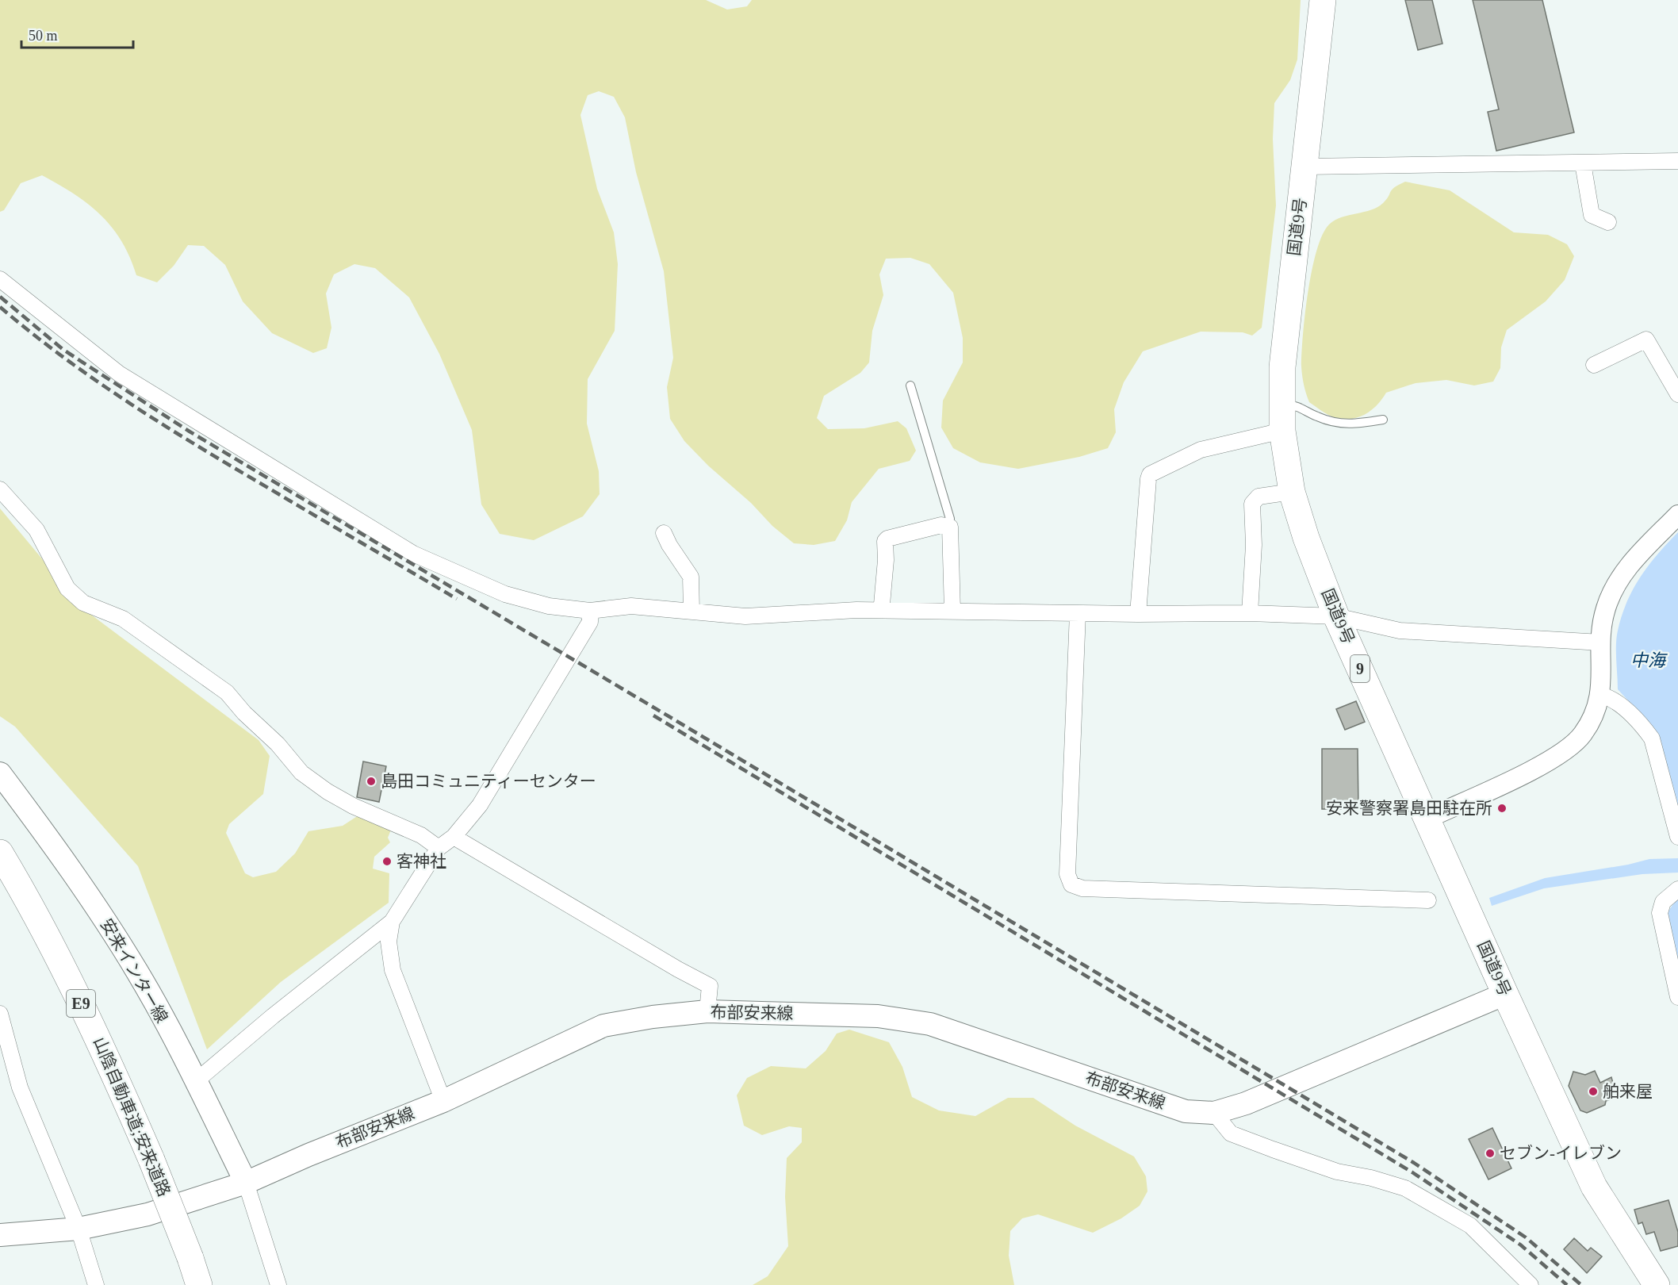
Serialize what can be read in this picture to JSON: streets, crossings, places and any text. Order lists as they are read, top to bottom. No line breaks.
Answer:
{"streets":{"highway":["国道9号","9","E9","山陰自動車道;安来道路"],"main road":["安来インター線","布部安来線"]},"crossings":[["国道9号","布部安来線"],["安来インター線","布部安来線"]],"water":["中海"],"places":["島田コミュニティーセンター","安来警察署島田駐在所","客神社","舶来屋","セブン-イレブン"],"scale_bar":"50 m"}
